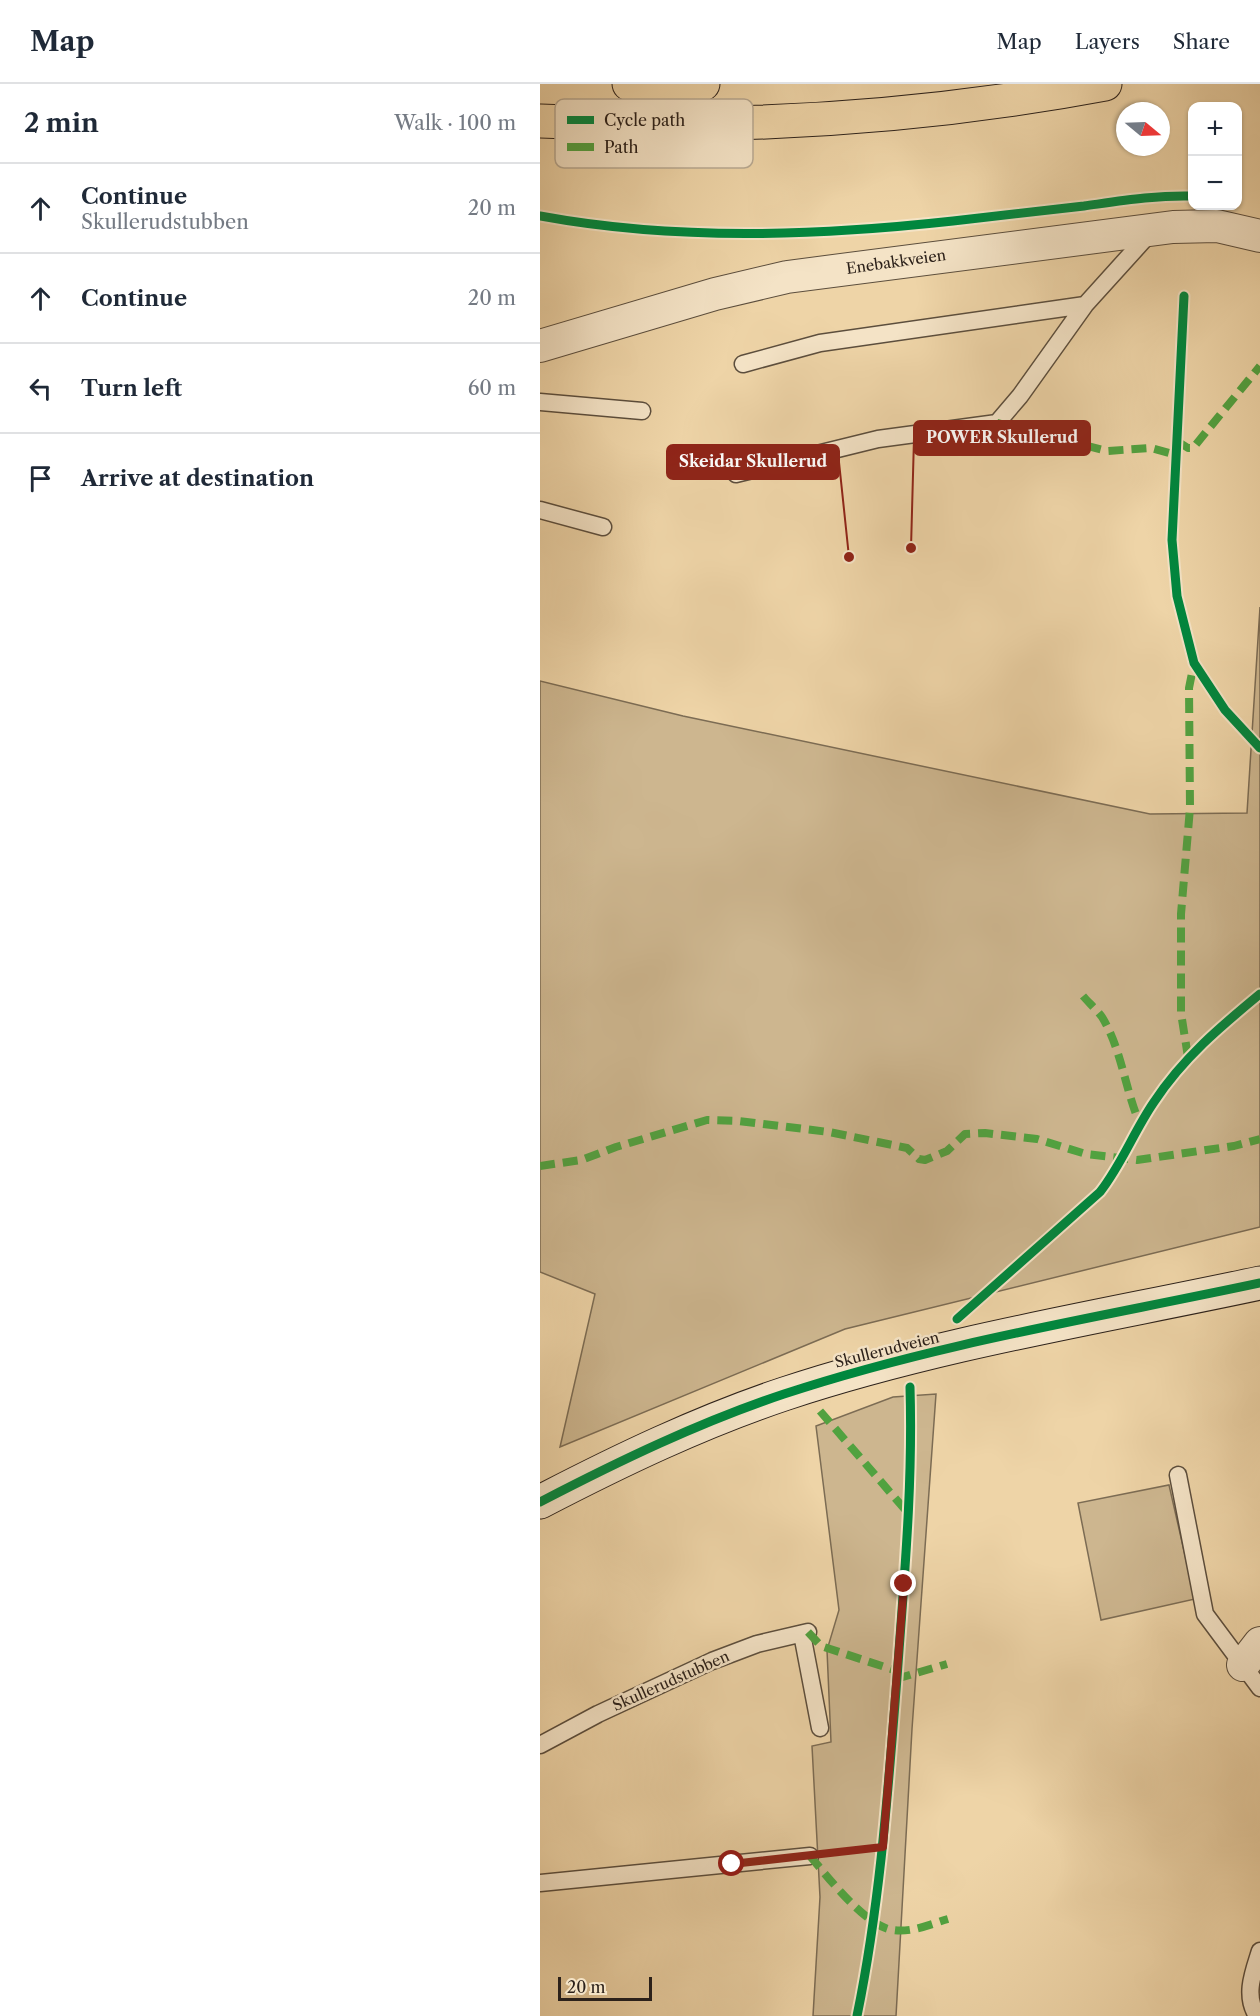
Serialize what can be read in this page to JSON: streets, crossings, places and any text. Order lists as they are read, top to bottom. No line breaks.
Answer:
{"streets":{"main road":["Skullerudveien"],"street":["Enebakkveien"],"lane":["Skullerudstubben"]},"places":["POWER Skullerud","Skeidar Skullerud"],"legend":["Cycle path","Path"],"scale_bar":"20 m","north":"right","page":{"header":"Map","nav":["Map","Layers","Share"],"heading":["2 min","Walk · 100 m"],"map_buttons":["+","−"],"list":[["Continue","Skullerudstubben","20 m"],["Continue","20 m"],["Turn left","60 m"],"Arrive at destination"],"scale":"20 m"}}
